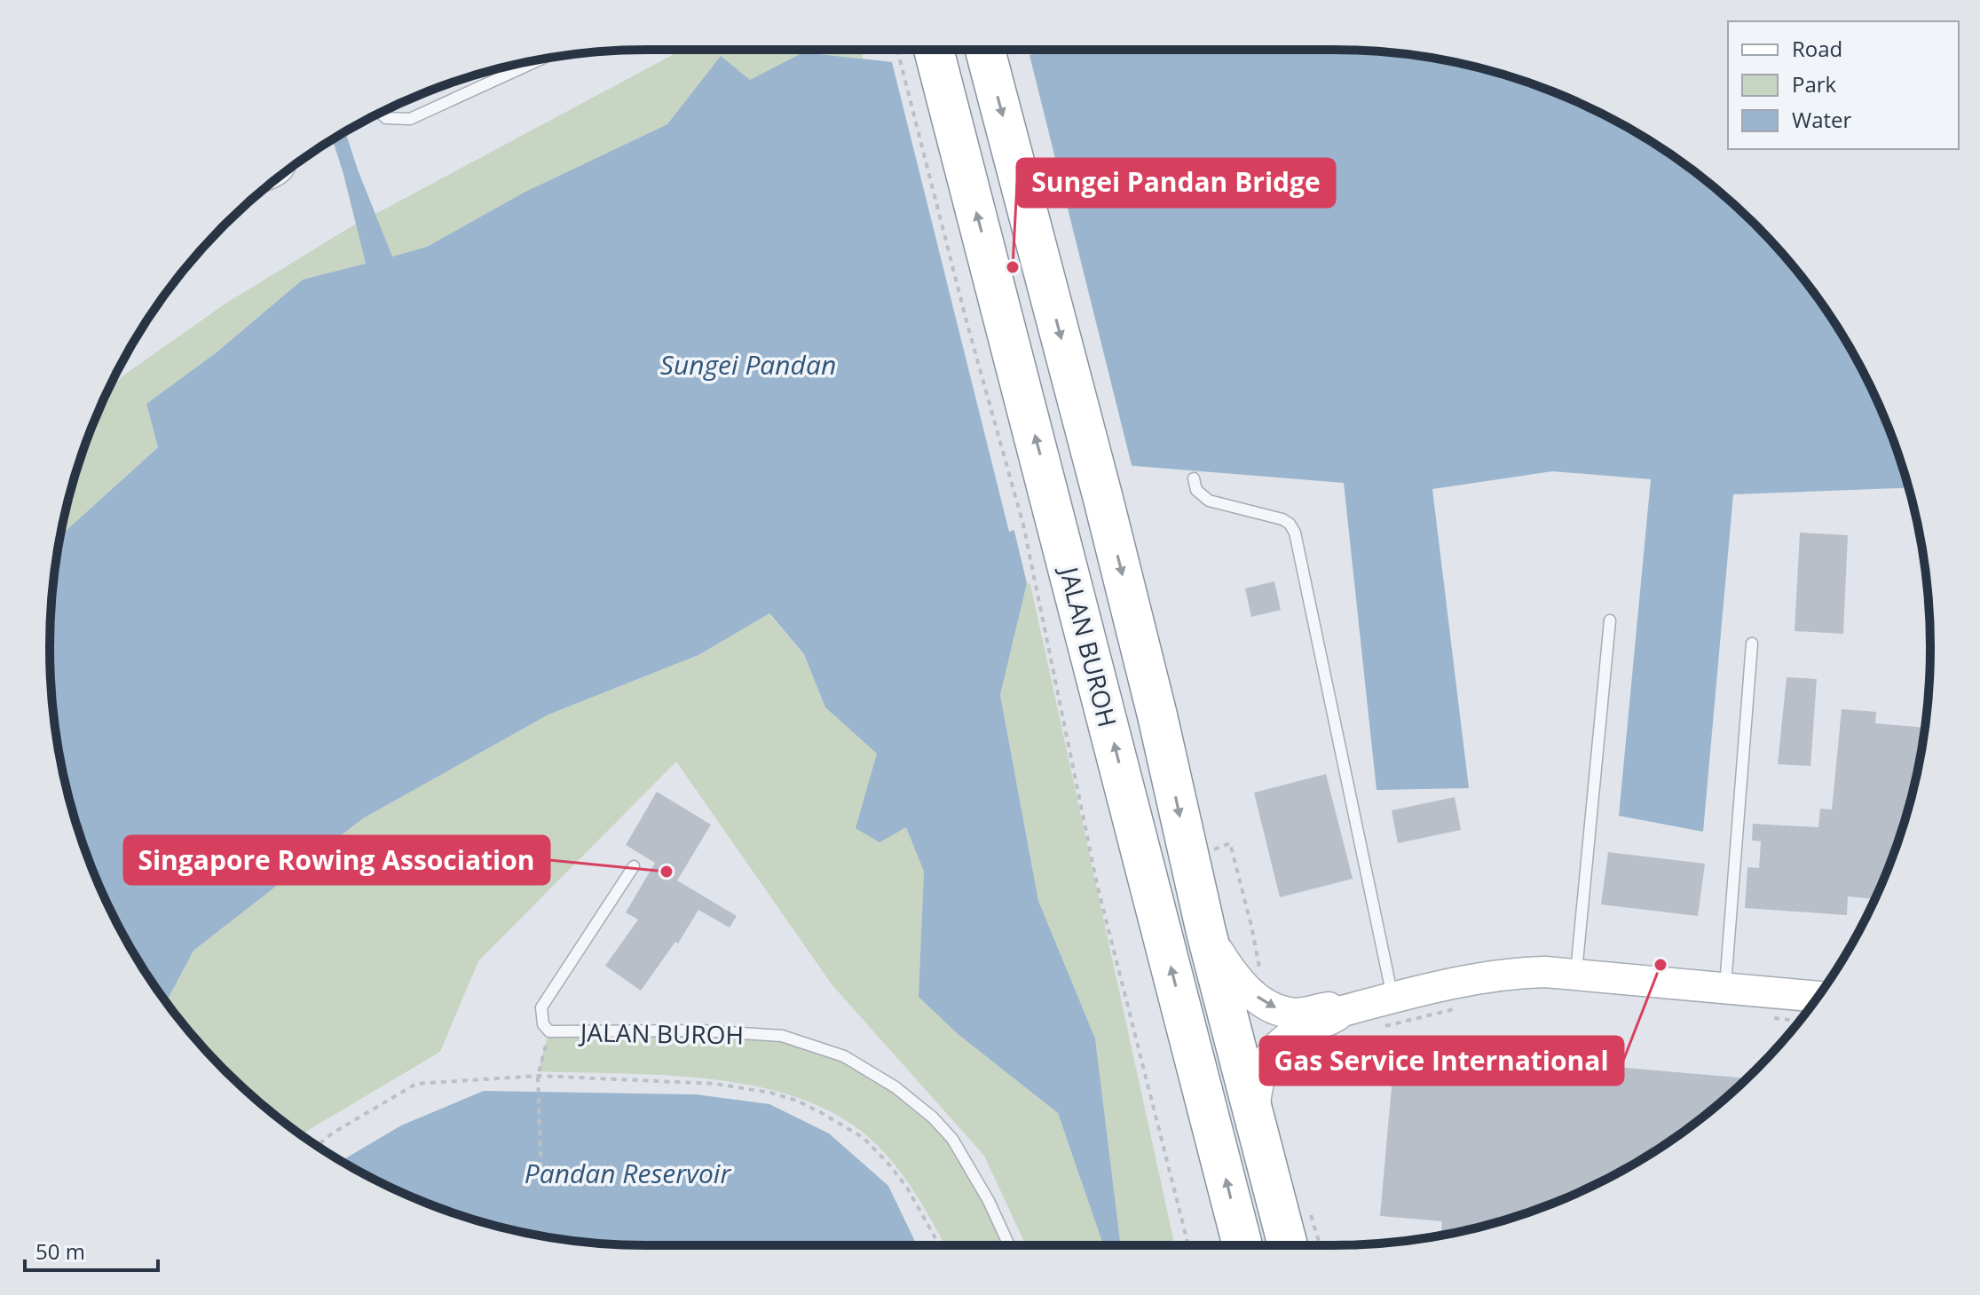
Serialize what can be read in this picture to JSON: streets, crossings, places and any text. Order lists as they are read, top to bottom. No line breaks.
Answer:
{"streets":{"highway":["JALAN BUROH"]},"water":["Sungei Pandan","Pandan Reservoir"],"places":["Sungei Pandan Bridge","Singapore Rowing Association","Gas Service International"],"legend":["Road","Park","Water"],"scale_bar":"50 m"}
